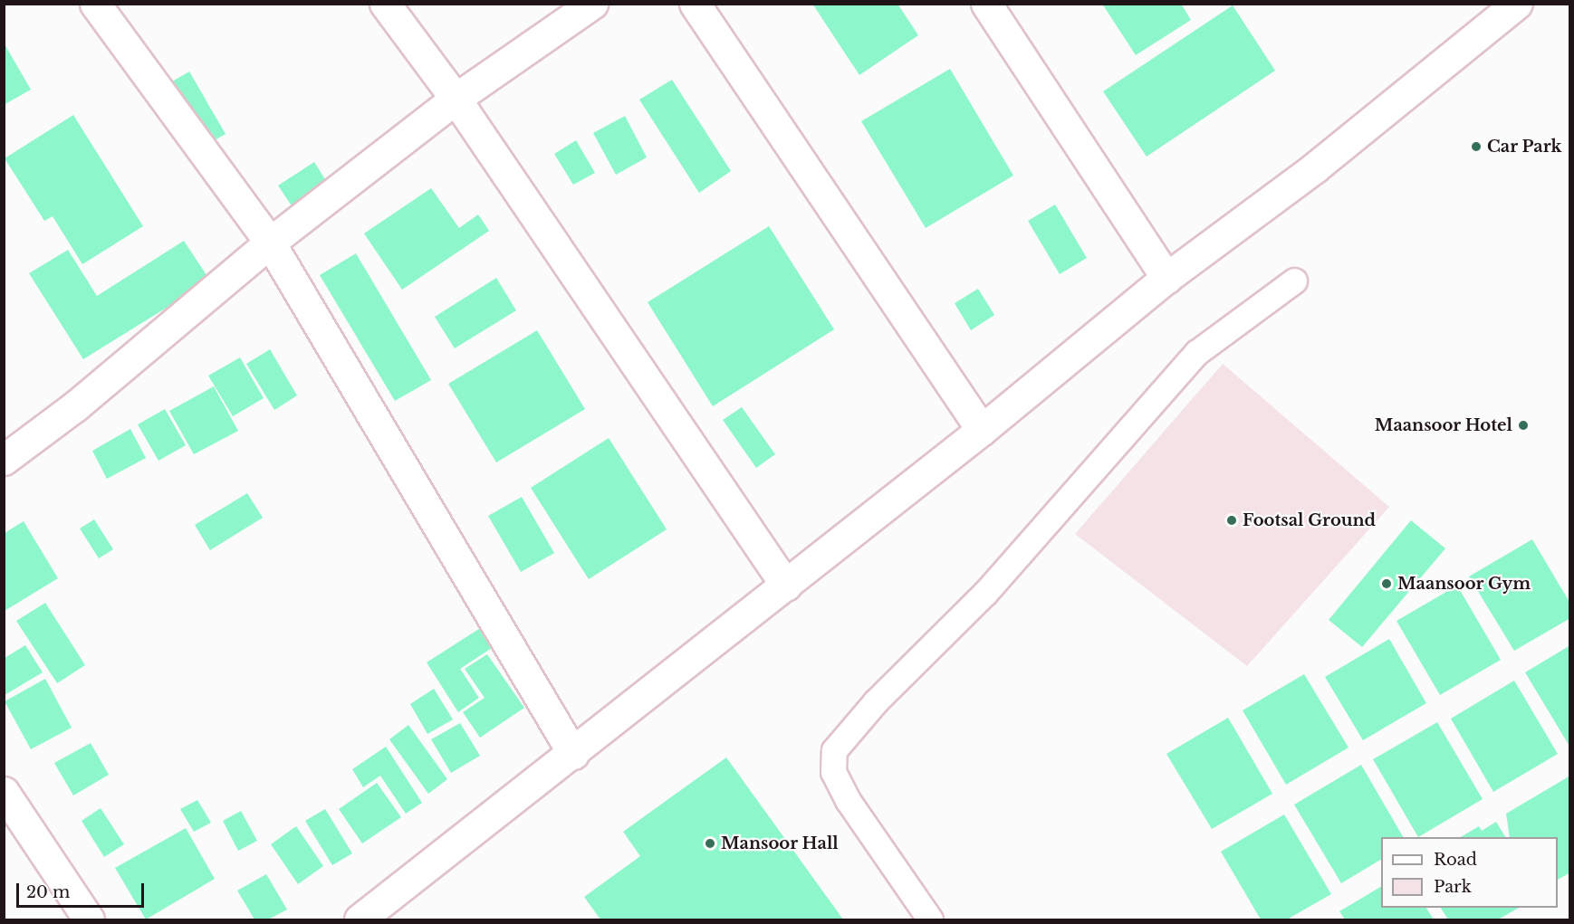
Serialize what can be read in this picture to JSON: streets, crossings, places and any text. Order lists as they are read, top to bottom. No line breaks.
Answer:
{"places":["Car Park","Maansoor Hotel","Footsal Ground","Maansoor Gym","Mansoor Hall"],"legend":["Road","Park"],"scale_bar":"20 m"}
